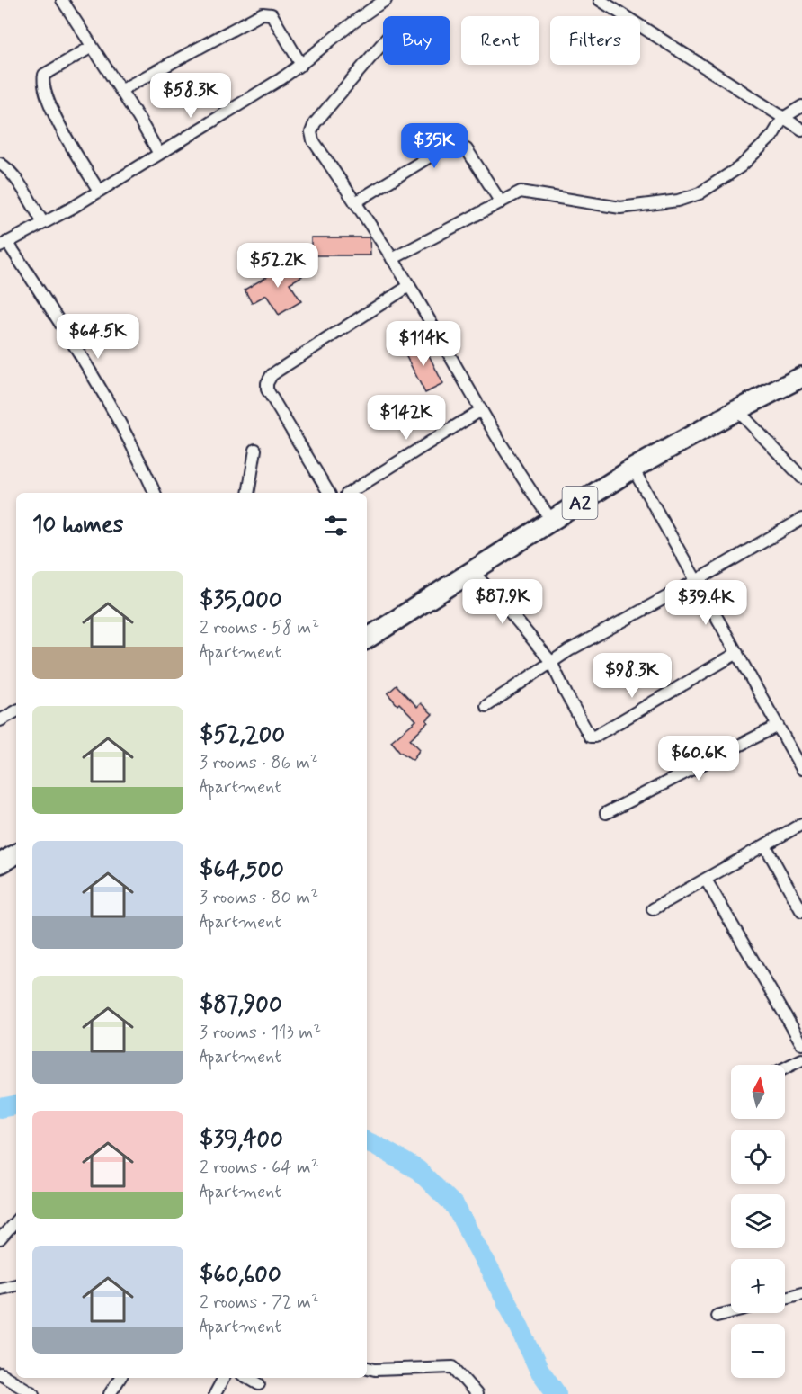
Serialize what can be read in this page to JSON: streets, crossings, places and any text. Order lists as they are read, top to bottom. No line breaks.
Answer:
{"streets":{"highway":["A2"]},"north":"top","page":{"chip":["Buy","Rent","Filters"],"price":["$58.3K","$35K","$52.2K","$64.5K","$114K","$142K","$87.9K","$39.4K","$98.3K","$60.6K"],"heading":"10 homes","list":[{"name":"$35,000","note":"2 rooms · 58 m² · Apartment"},{"name":"$52,200","note":"3 rooms · 86 m² · Apartment"},{"name":"$64,500","note":"3 rooms · 80 m² · Apartment"},{"name":"$87,900","note":"3 rooms · 113 m² · Apartment"},{"name":"$39,400","note":"2 rooms · 64 m² · Apartment"},{"name":"$60,600","note":"2 rooms · 72 m² · Apartment"}],"map_buttons":["+","−"]}}
